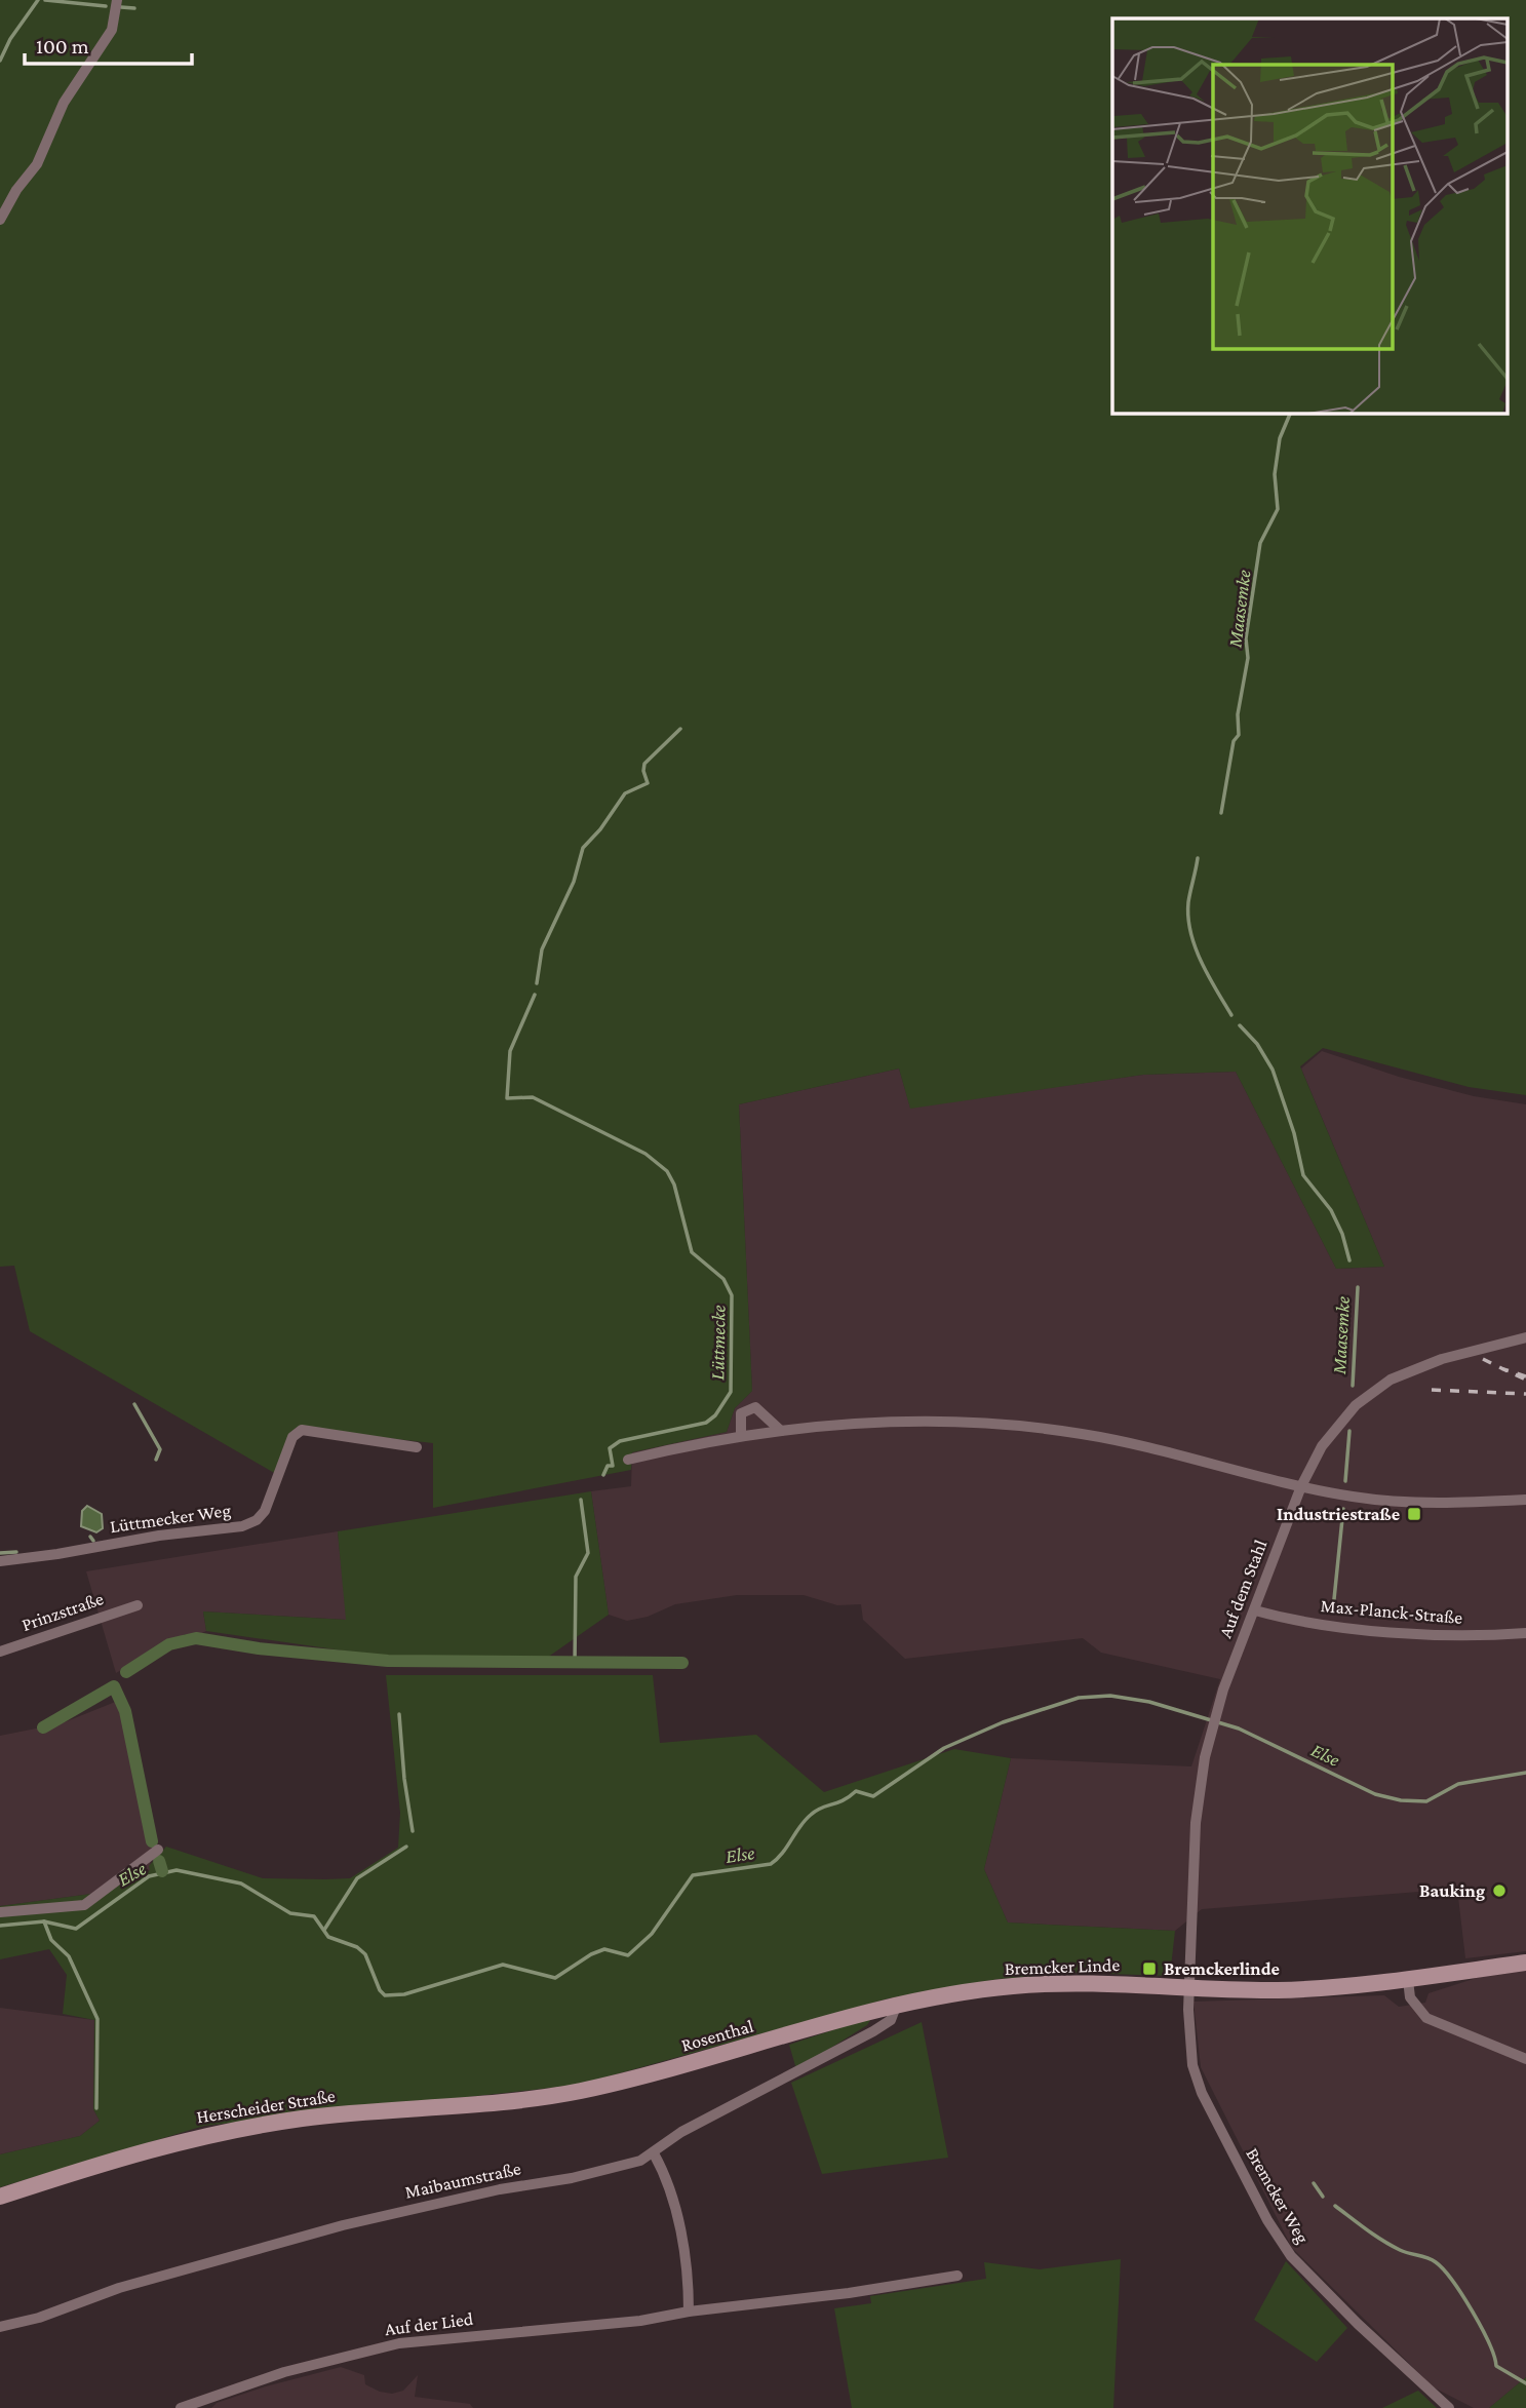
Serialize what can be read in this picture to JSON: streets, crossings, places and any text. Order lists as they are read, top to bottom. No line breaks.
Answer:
{"streets":{"main road":["Bremcker Linde","Rosenthal","Herscheider Straße"],"street":["Lüttmecker Weg","Auf dem Stahl","Prinzstraße","Max-Planck-Straße","Maibaumstraße","Bremcker Weg","Auf der Lied"]},"crossings":[["Auf dem Stahl","Max-Planck-Straße"],["Auf dem Stahl","Bremcker Linde"],["Auf dem Stahl","Bremcker Weg"],["Bremcker Linde","Rosenthal"],["Bremcker Linde","Maibaumstraße"],["Bremcker Linde","Bremcker Weg"],["Rosenthal","Herscheider Straße"],["Rosenthal","Maibaumstraße"]],"water":["Maasemke","Lüttmecke","Else"],"places":{"transit":["Industriestraße","Bremckerlinde"],"other":["Bauking"]},"scale_bar":"100 m"}
